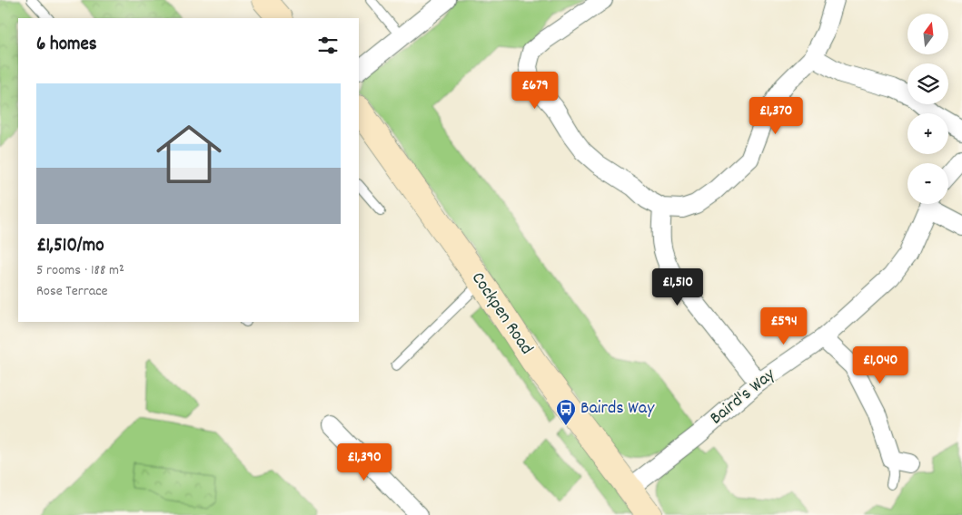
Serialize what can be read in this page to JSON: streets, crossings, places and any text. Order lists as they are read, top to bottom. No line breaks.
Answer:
{"streets":{"main road":["Cockpen Road"],"street":["Baird's Way"]},"crossings":[["Cockpen Road","Baird's Way"]],"places":{"bus stop":["Bairds Way"]},"north":"top","page":{"map_buttons":["+","−"],"heading":"6 homes","price":["£679","£1,370","£1,510","£594","£1,040","£1,390"],"list":[{"name":"£1,510/mo","note":"5 rooms · 188 m² · Rose Terrace"}]}}
